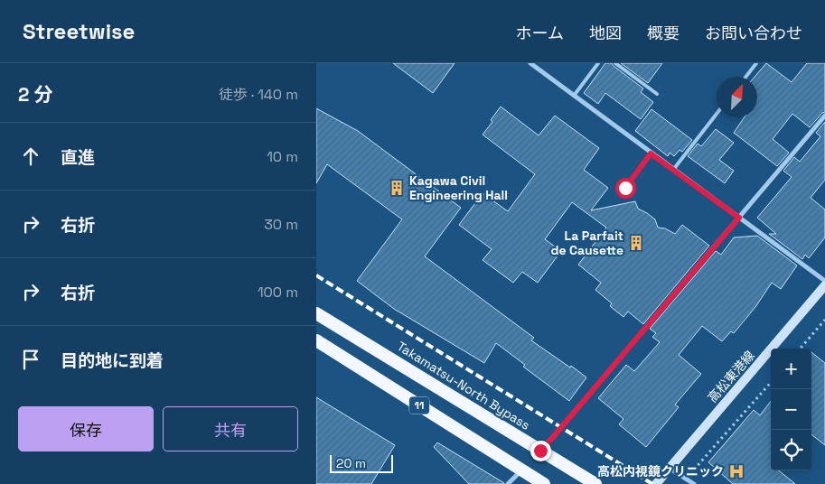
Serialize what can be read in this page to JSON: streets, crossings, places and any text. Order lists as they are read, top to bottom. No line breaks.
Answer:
{"streets":{"highway":["Takamatsu-North Bypass","11"],"main road":["高松東港線"]},"places":{"building":["Kagawa Civil Engineering Hall","La Parfait de Causette"],"hospital":["高松内視鏡クリニック"]},"scale_bar":"20 m","north":"top right","page":{"header":"Streetwise","nav":["ホーム","地図","概要","お問い合わせ"],"heading":["2 分","徒歩 · 140 m"],"list":[["直進","10 m"],["右折","30 m"],["右折","100 m"],"目的地に到着"],"map_buttons":["+","−"],"buttons":["保存","共有"],"scale":"20 m"}}
